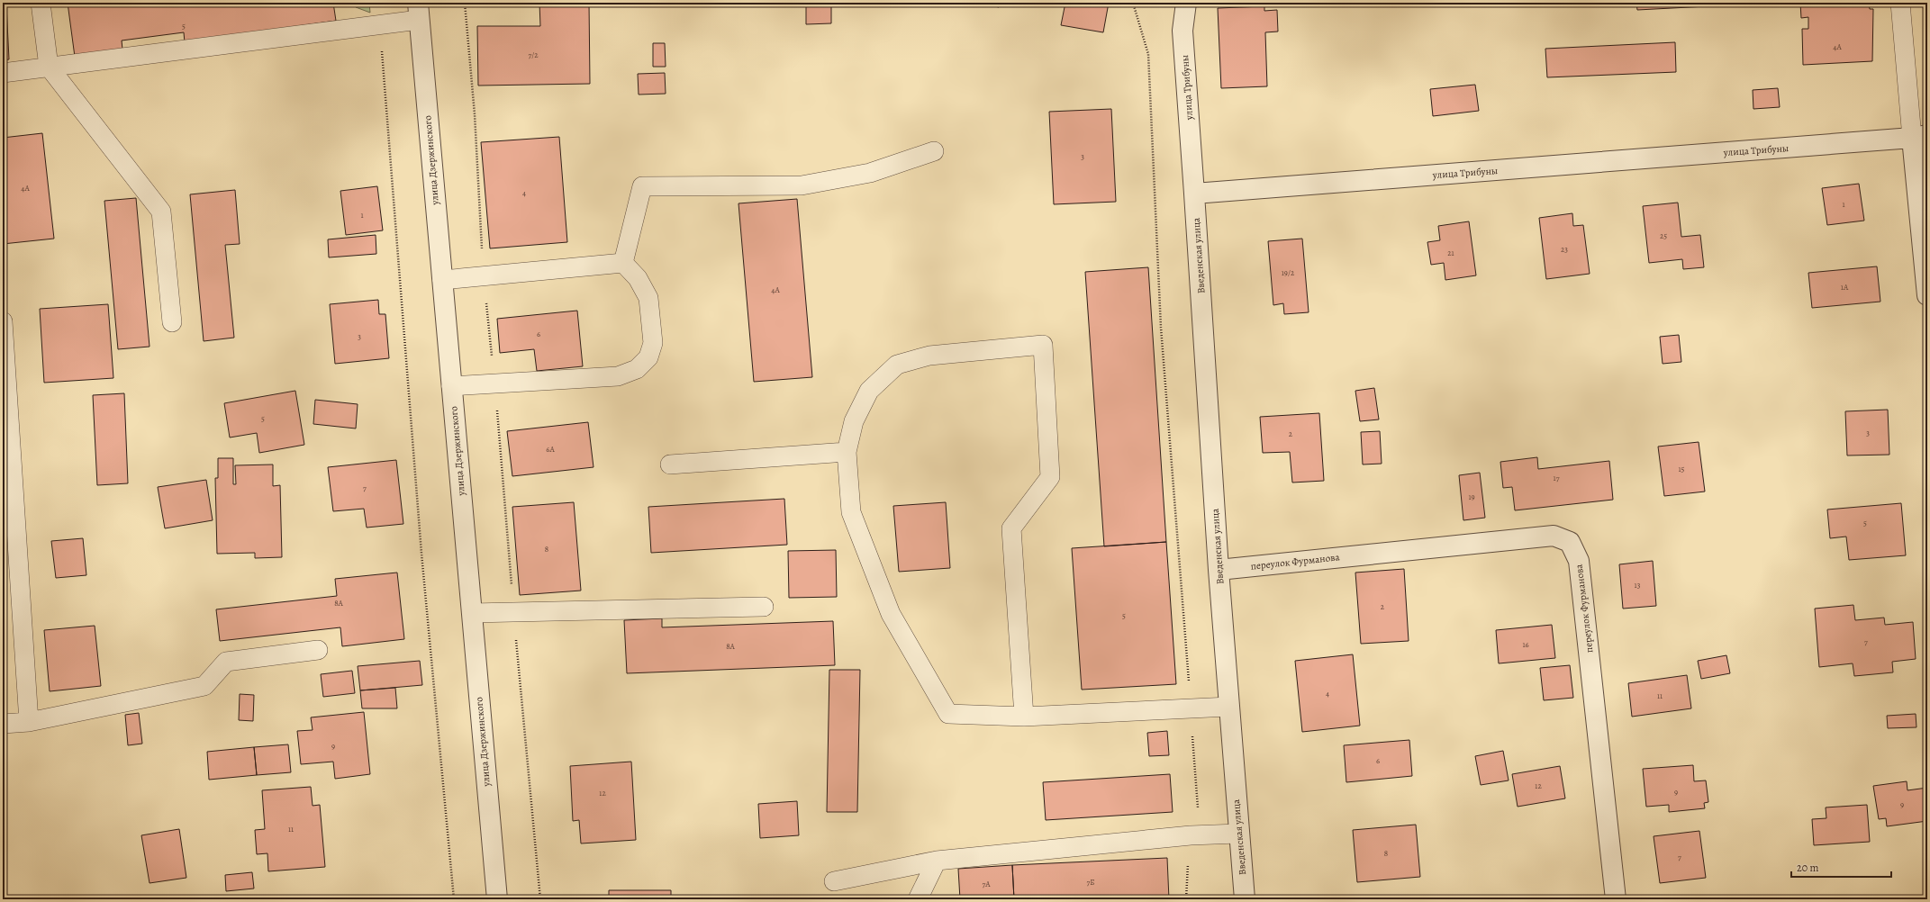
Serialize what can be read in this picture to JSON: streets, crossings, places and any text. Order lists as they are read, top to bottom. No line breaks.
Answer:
{"streets":{"street":["улица Трибуны","улица Дзержинского","Введенская улица","переулок Фурманова"]},"crossings":[["улица Трибуны","Введенская улица"],["Введенская улица","переулок Фурманова"]],"house_numbers":["5","4А","7/2","3","4А","4","1","1","25","23","21","19/2","1А","4А","6","3","5","3","2","6А","15","17","7","19","5","8","13","8А","2","5","7","16","8А","4","11","9","6","12","9","12","9","11","8","7","7Б","7А"],"scale_bar":"20 m"}
